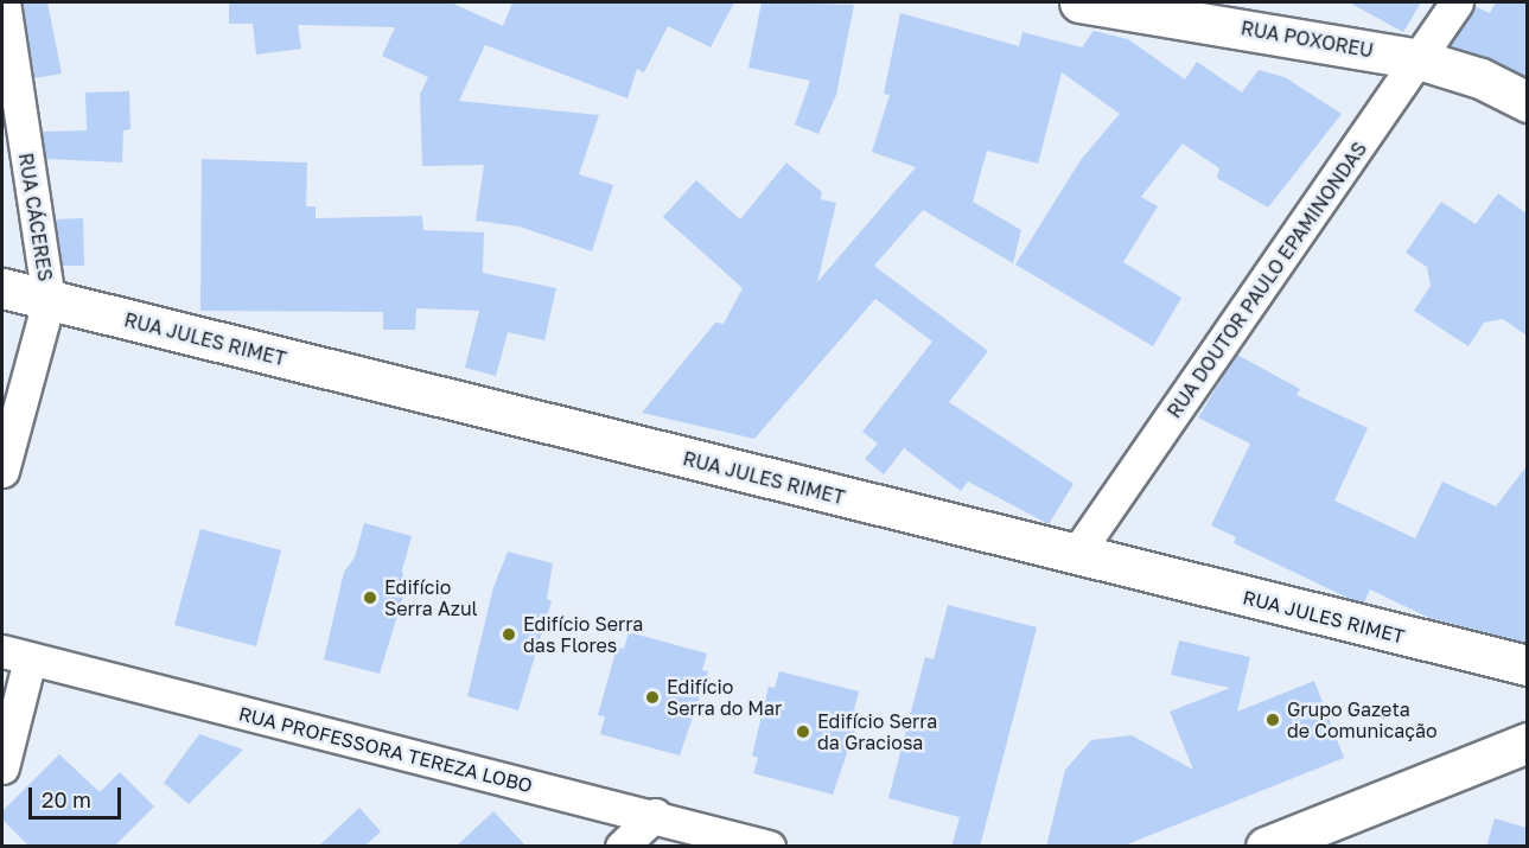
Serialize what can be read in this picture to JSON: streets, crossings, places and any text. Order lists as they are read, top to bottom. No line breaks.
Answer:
{"streets":{"street":["RUA POXOREU","RUA CÁCERES","RUA DOUTOR PAULO EPAMINONDAS","RUA JULES RIMET","RUA PROFESSORA TEREZA LOBO"]},"crossings":[["RUA POXOREU","RUA DOUTOR PAULO EPAMINONDAS"],["RUA CÁCERES","RUA JULES RIMET"],["RUA DOUTOR PAULO EPAMINONDAS","RUA JULES RIMET"]],"places":["Edifício Serra Azul","Edifício Serra das Flores","Edifício Serra do Mar","Grupo Gazeta de Comunicação","Edifício Serra da Graciosa"],"scale_bar":"20 m"}
